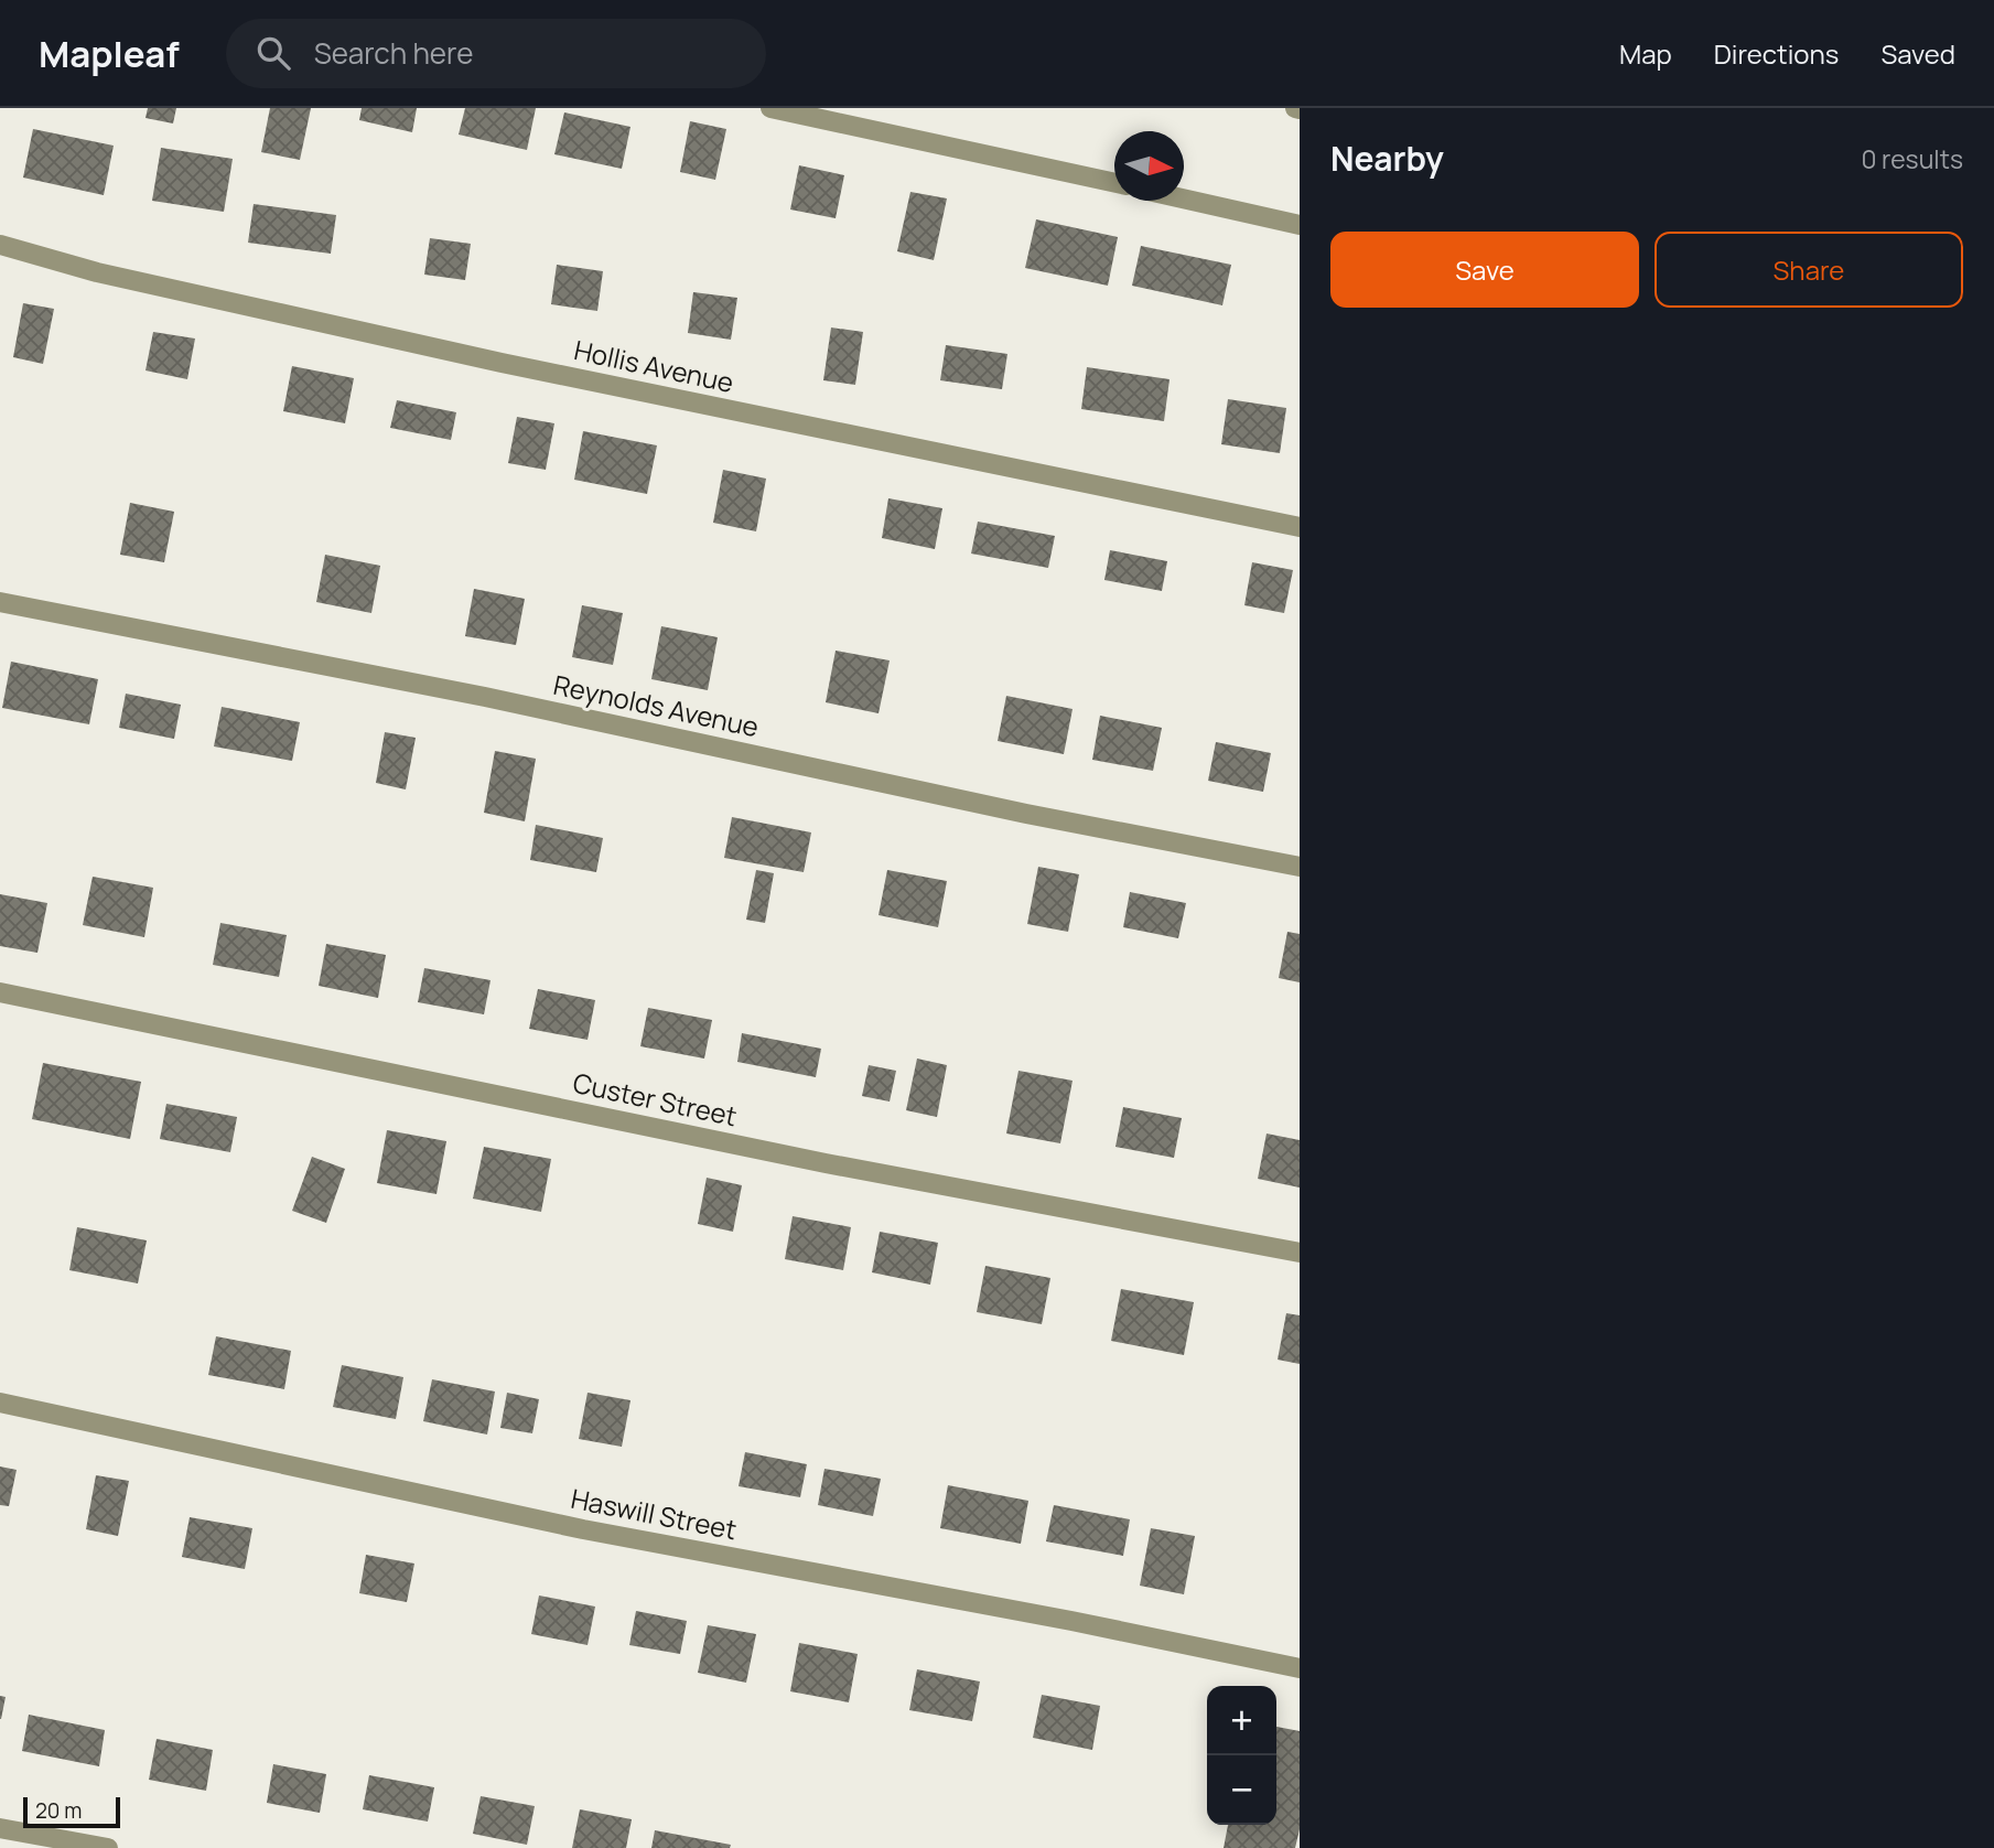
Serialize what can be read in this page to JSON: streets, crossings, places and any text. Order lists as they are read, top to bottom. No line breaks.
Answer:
{"streets":{"street":["Hollis Avenue","Reynolds Avenue","Custer Street","Haswill Street"]},"scale_bar":"20 m","north":"right","page":{"header":"Mapleaf","search":"Search here","nav":["Map","Directions","Saved"],"heading":["Nearby","0 results"],"buttons":["Save","Share"],"map_buttons":["+","−"],"scale":"20 m"}}
